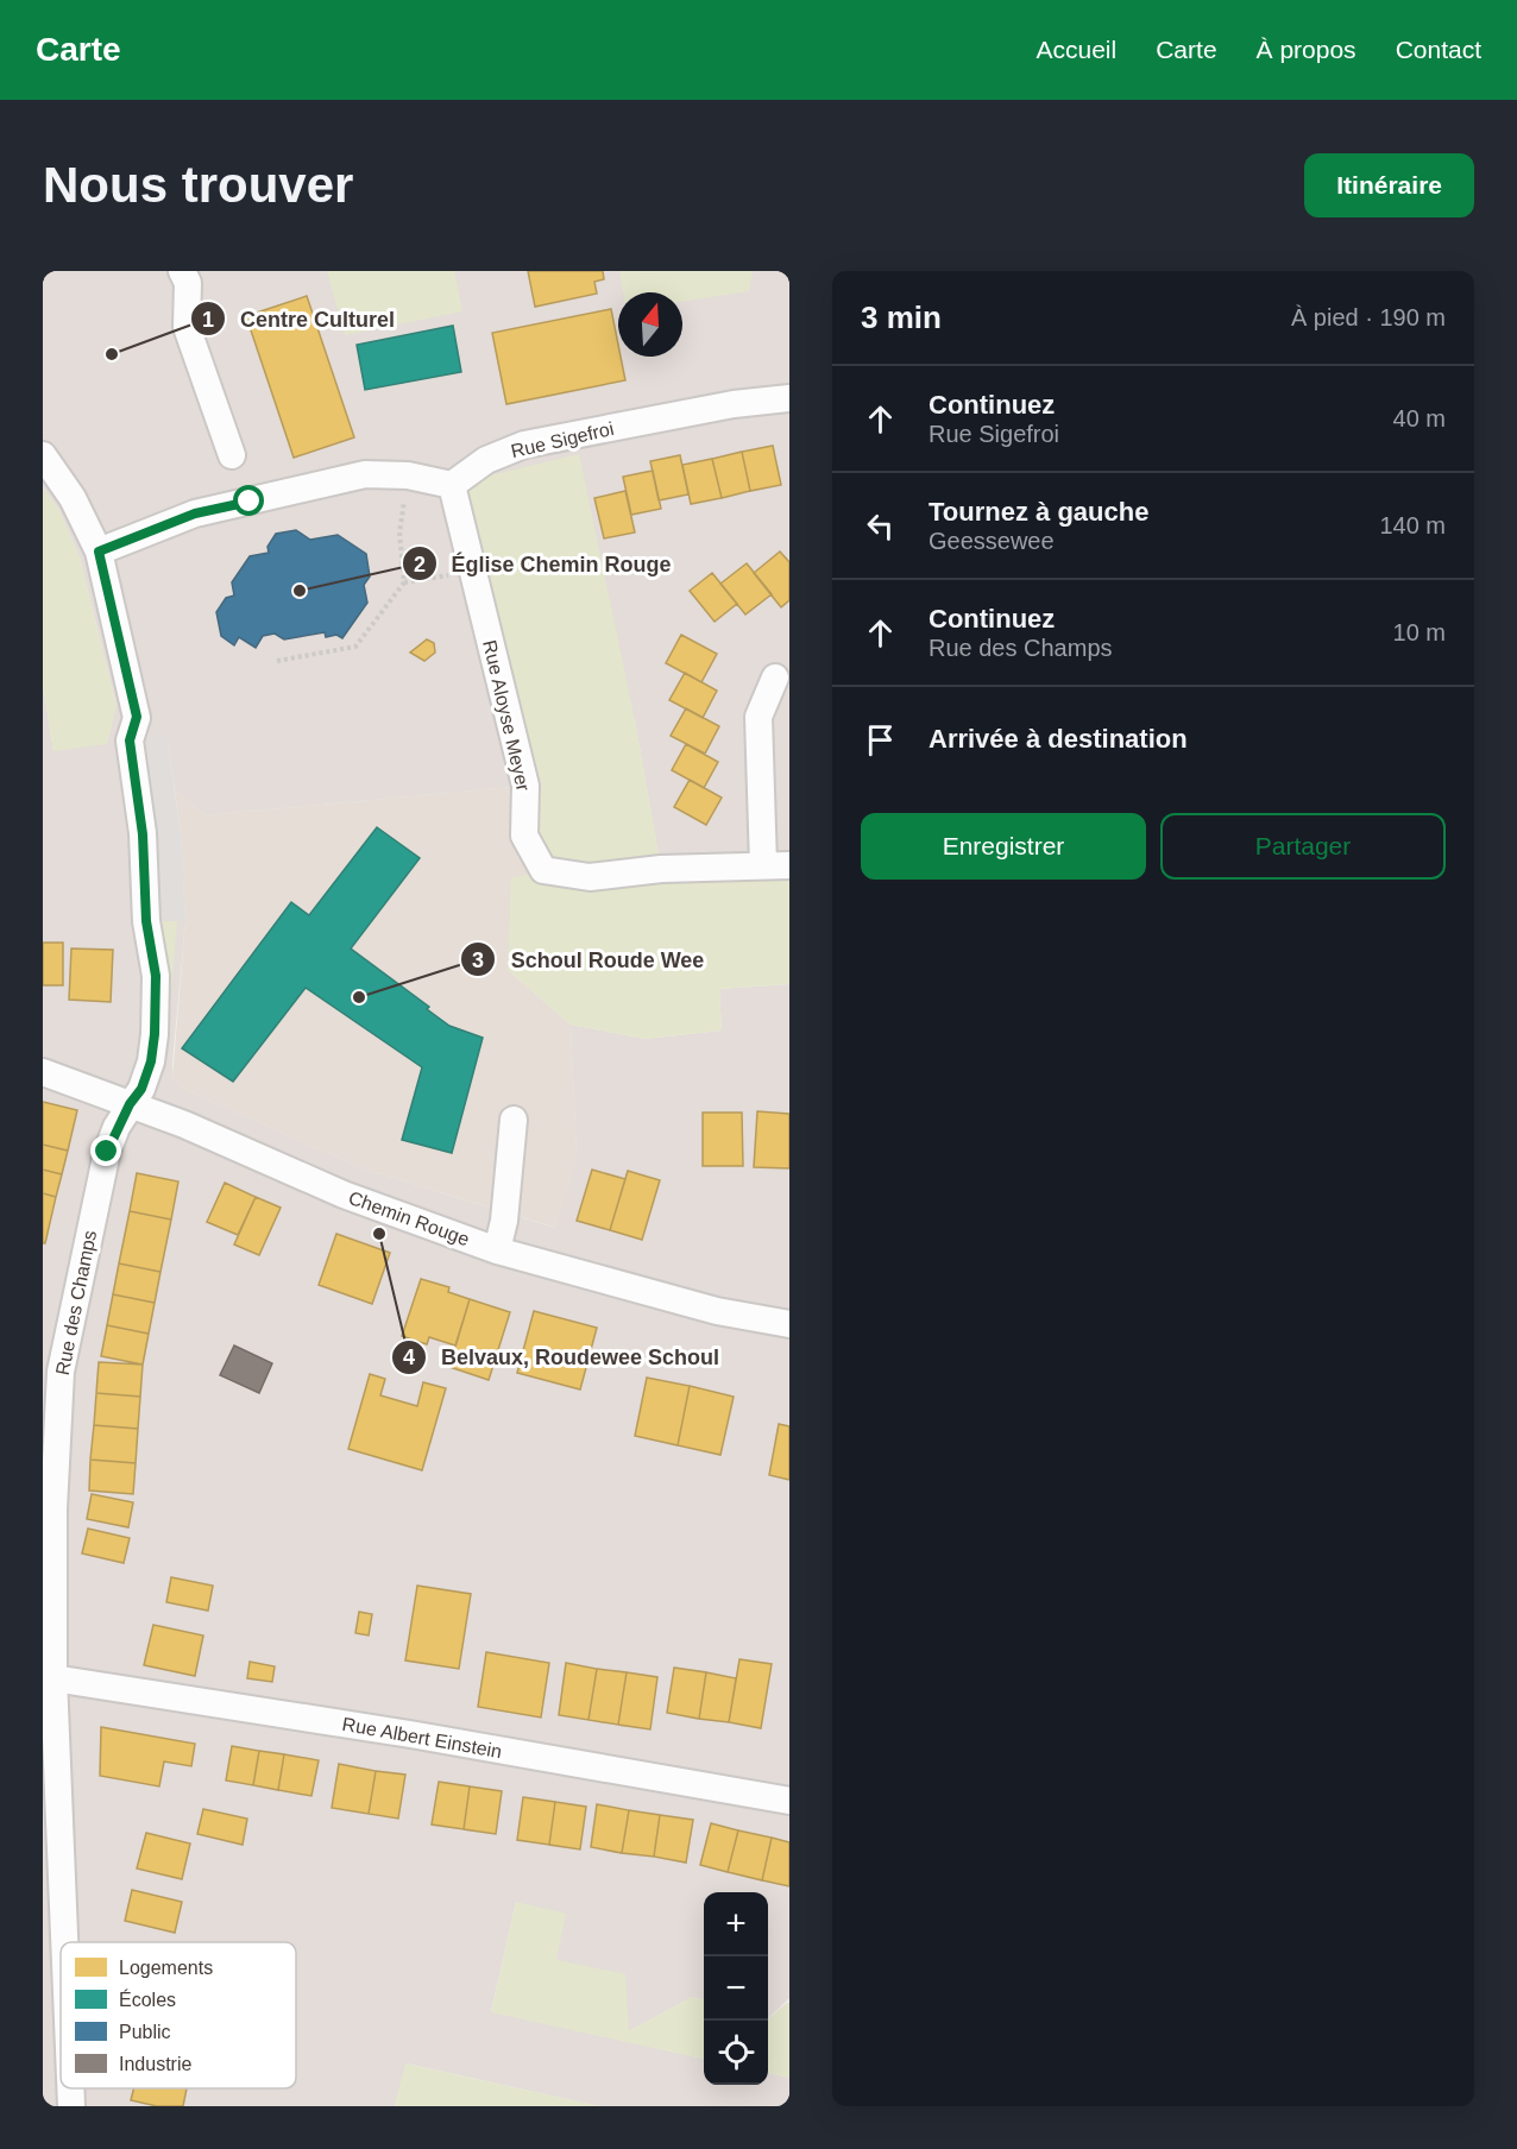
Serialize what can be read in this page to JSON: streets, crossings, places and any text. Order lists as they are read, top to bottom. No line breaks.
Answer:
{"streets":{"street":["Rue Sigefroi","Rue Aloyse Meyer","Chemin Rouge","Rue des Champs","Rue Albert Einstein"]},"crossings":[["Rue Sigefroi","Rue Aloyse Meyer"],["Chemin Rouge","Rue des Champs"],["Rue des Champs","Rue Albert Einstein"]],"places":["Centre Culturel","Église Chemin Rouge","Schoul Roude Wee","Belvaux, Roudewee Schoul"],"legend":["Logements","Écoles","Public","Industrie"],"north":"top","page":{"header":"Carte","nav":["Accueil","Carte","À propos","Contact"],"buttons":["Itinéraire",["Enregistrer","Partager"]],"title":"Nous trouver","heading":["3 min","À pied · 190 m"],"list":[["Continuez","Rue Sigefroi","40 m"],["Tournez à gauche","Geessewee","140 m"],["Continuez","Rue des Champs","10 m"],"Arrivée à destination"],"map_buttons":["+","−"]}}
